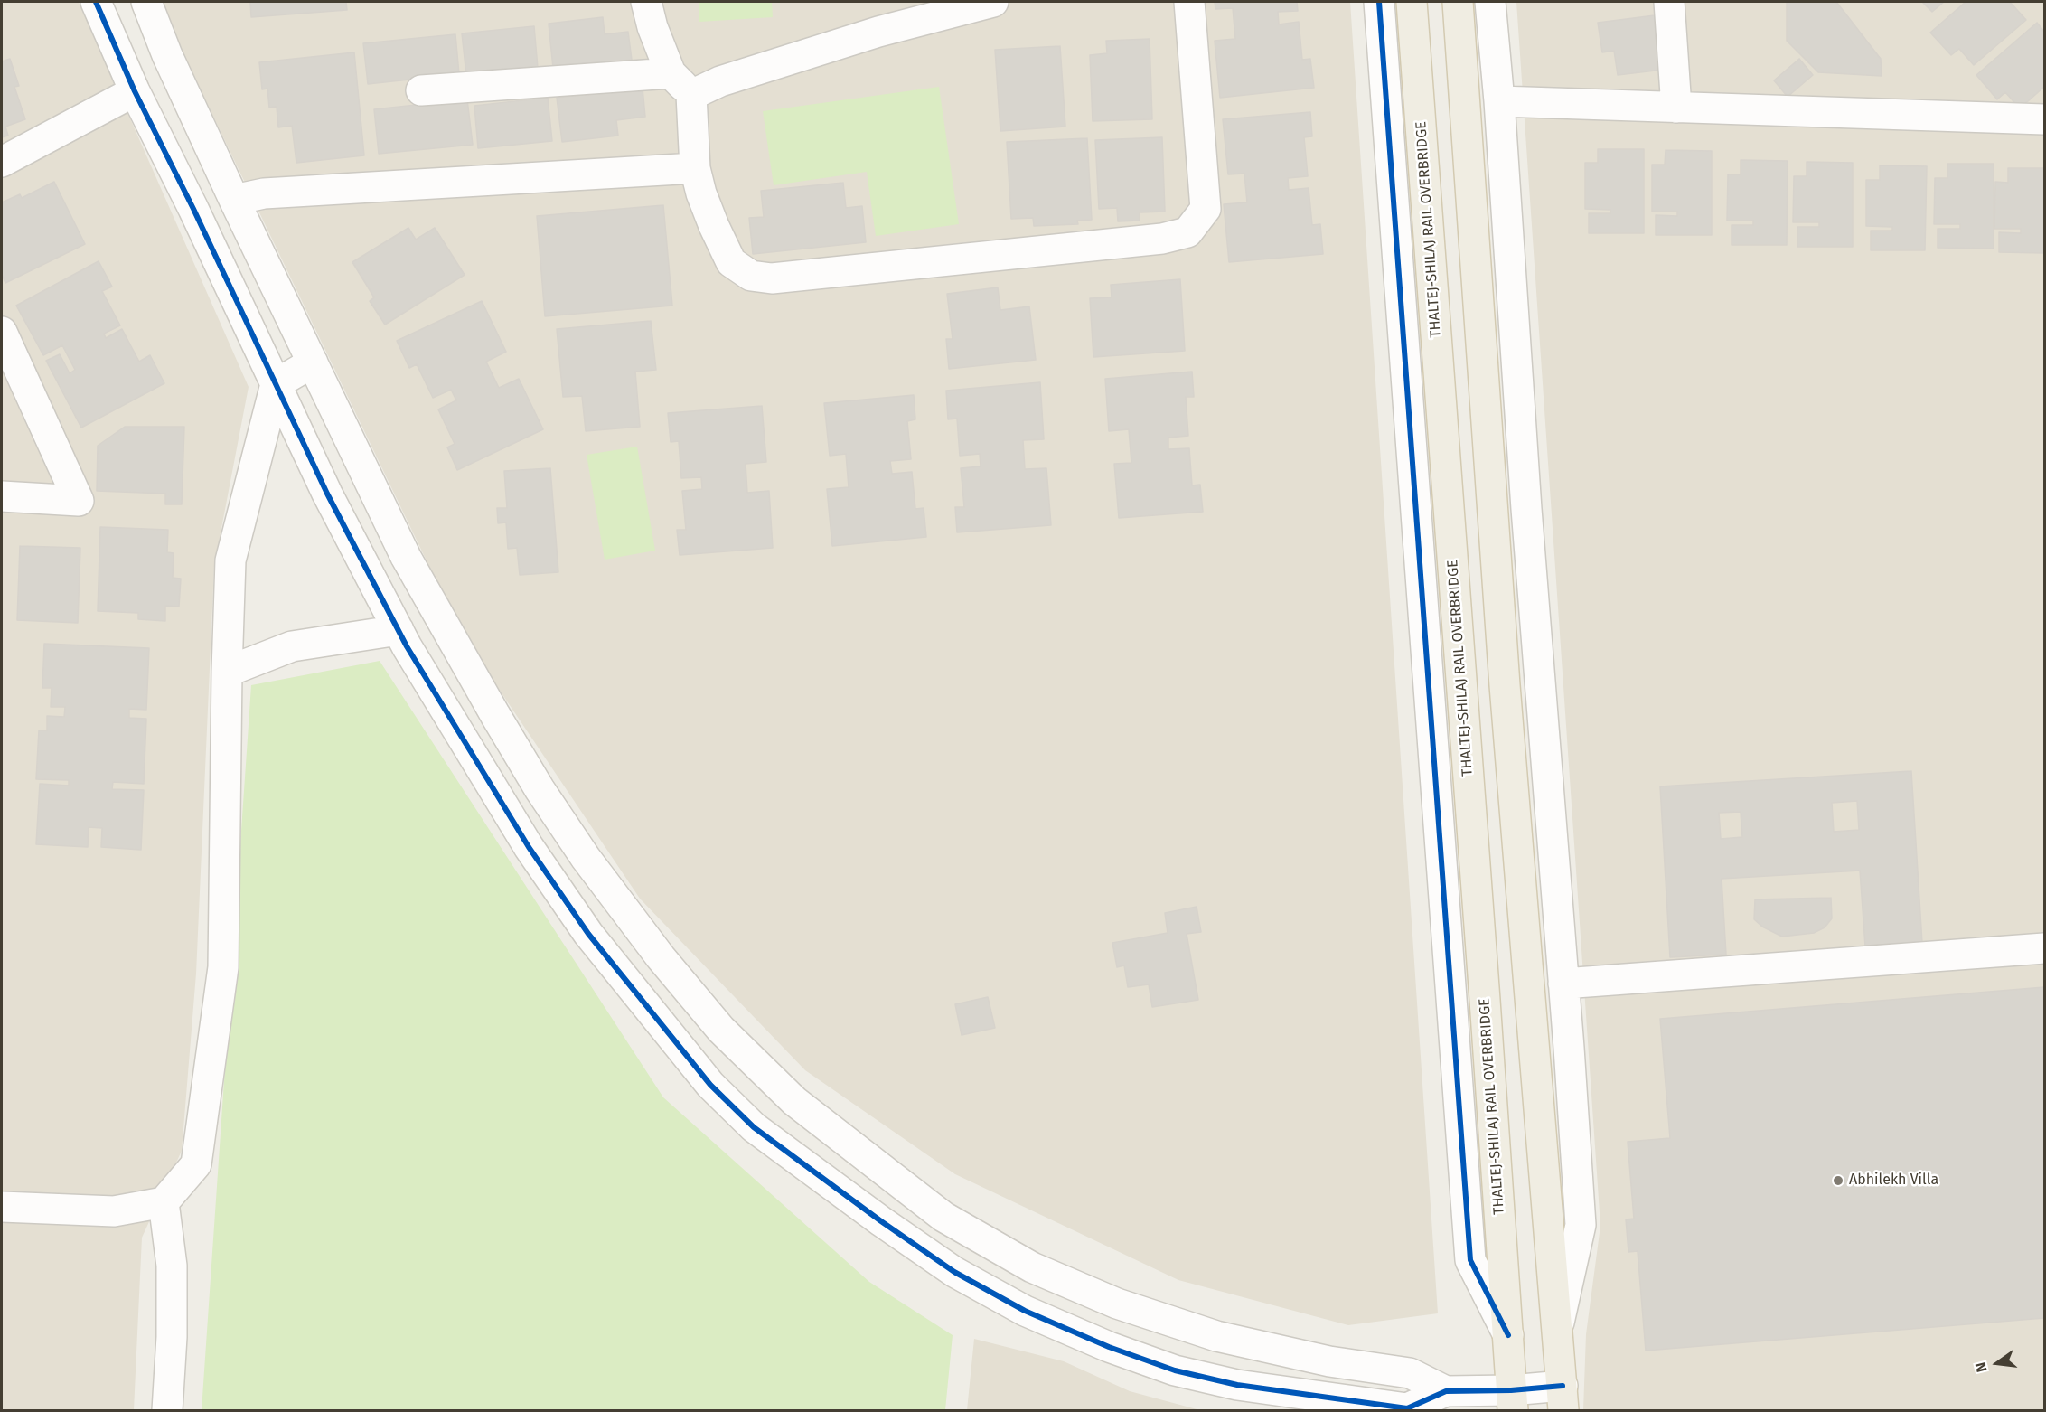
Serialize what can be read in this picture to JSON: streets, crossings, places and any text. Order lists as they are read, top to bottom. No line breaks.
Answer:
{"streets":{"main road":["THALTEJ-SHILAJ RAIL OVERBRIDGE"]},"places":["Abhilekh Villa"],"north":"left"}
